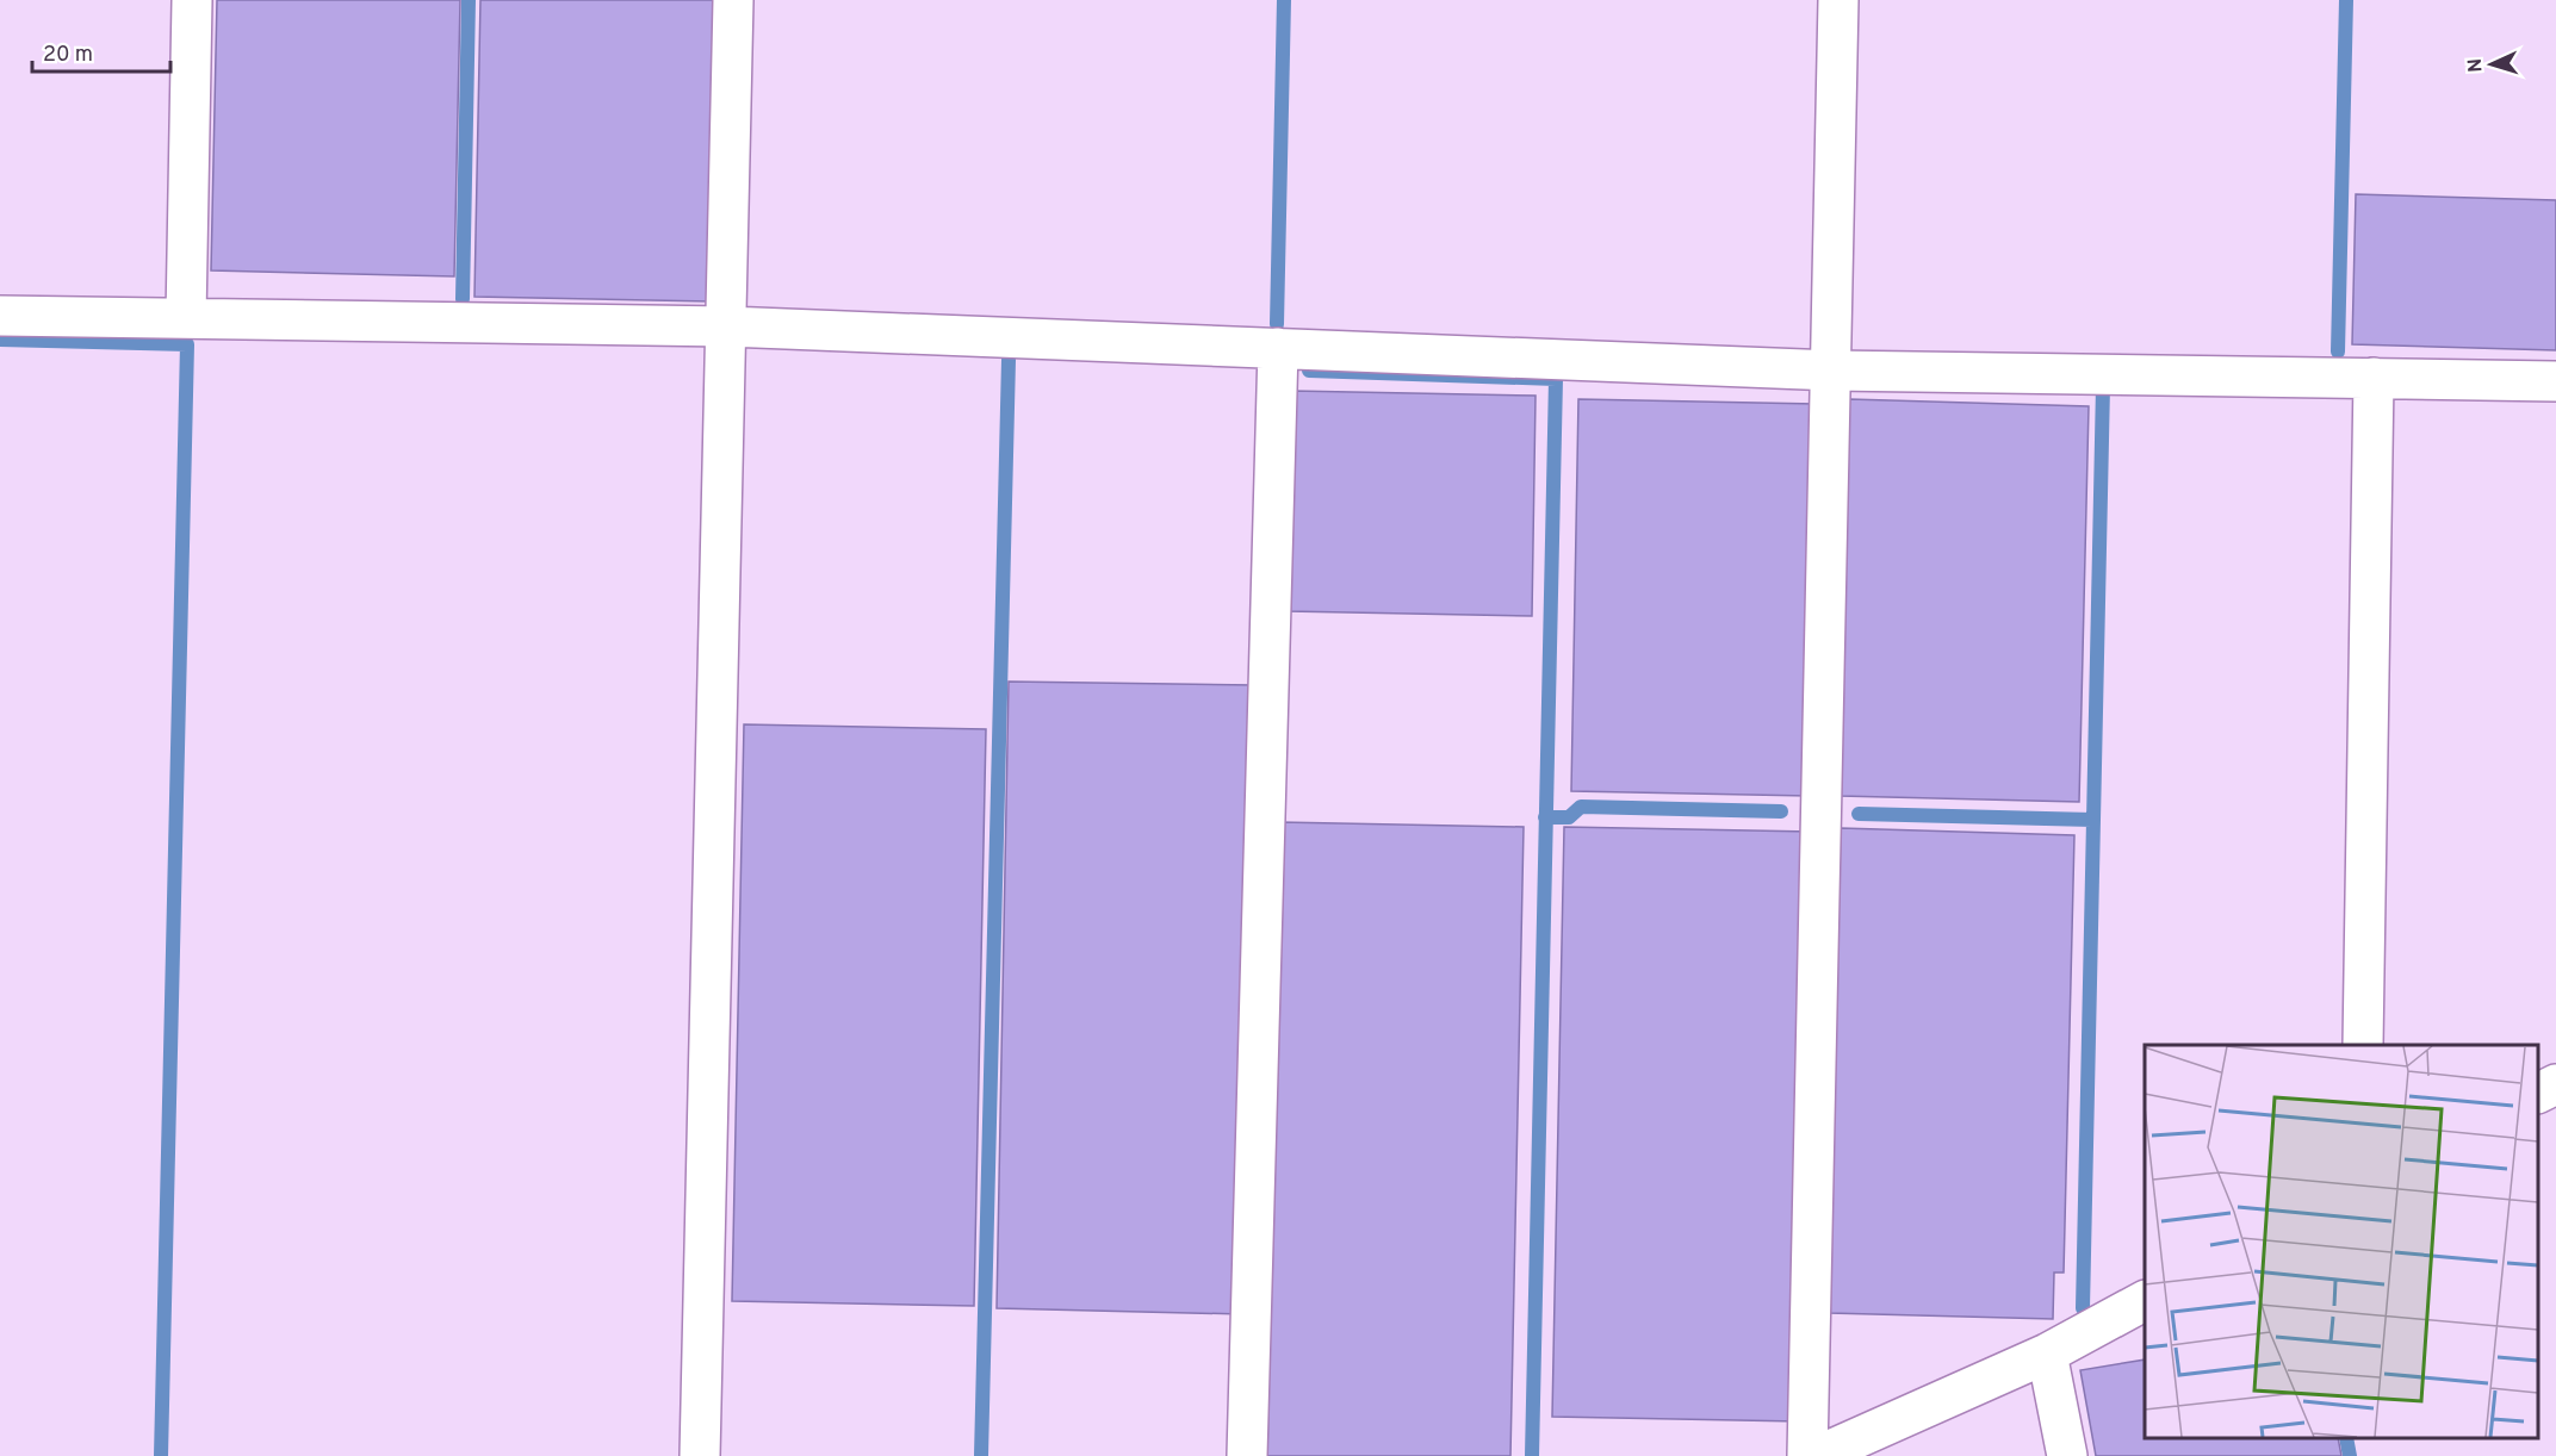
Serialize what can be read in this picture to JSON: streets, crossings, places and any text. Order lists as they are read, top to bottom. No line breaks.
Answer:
{"scale_bar":"20 m","north":"left"}
